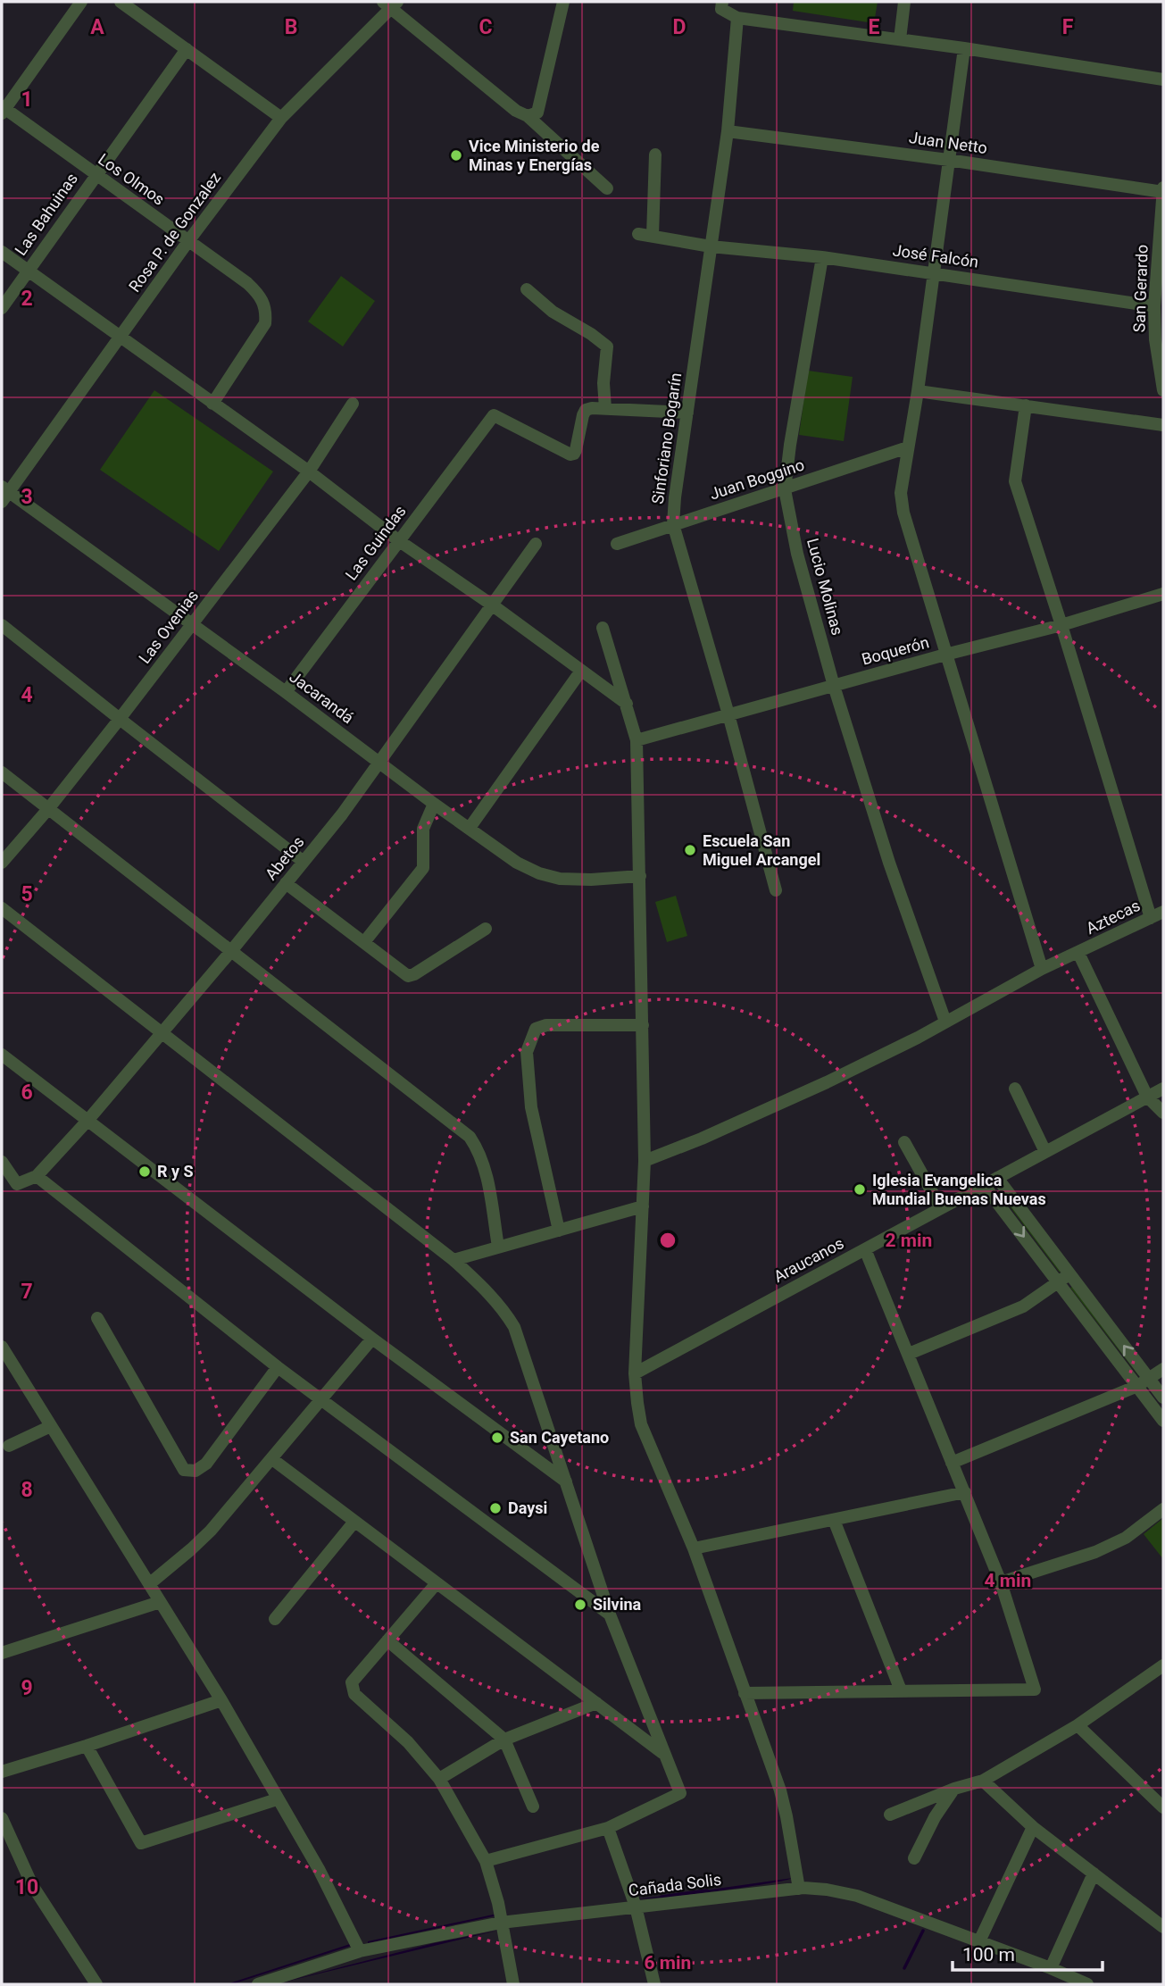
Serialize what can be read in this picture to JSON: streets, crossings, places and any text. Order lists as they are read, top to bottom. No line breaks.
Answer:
{"streets":{"street":["Juan Netto","Los Olmos","Las Bahuinas","Rosa P. de Gonzalez","José Falcón","San Gerardo","Sinforiano Bogarín","Juan Boggino","Las Guindas","Lucio Molinas","Las Ovenias","Boquerón","Jacarandá","Abetos","Aztecas","Araucanos","Cañada Solis"]},"crossings":[["Juan Netto","San Gerardo"],["Juan Netto","Sinforiano Bogarín"],["Los Olmos","Las Bahuinas"],["Los Olmos","Rosa P. de Gonzalez"],["Rosa P. de Gonzalez","Jacarandá"],["José Falcón","San Gerardo"],["José Falcón","Sinforiano Bogarín"],["José Falcón","Lucio Molinas"],["Sinforiano Bogarín","Juan Boggino"],["Sinforiano Bogarín","Boquerón"],["Juan Boggino","Lucio Molinas"],["Las Guindas","Jacarandá"],["Lucio Molinas","Boquerón"],["Lucio Molinas","Aztecas"],["Las Ovenias","Jacarandá"],["Jacarandá","Abetos"]],"places":["Vice Ministerio de Minas y Energías","Escuela San Miguel Arcangel","R y S","Iglesia Evangelica Mundial Buenas Nuevas","San Cayetano","Daysi","Silvina"],"scale_bar":"100 m","grid":{"columns":["A","B","C","D","E","F"],"rows":["1","2","3","4","5","6","7","8","9","10"]},"rings":["2 min","4 min","6 min"]}
